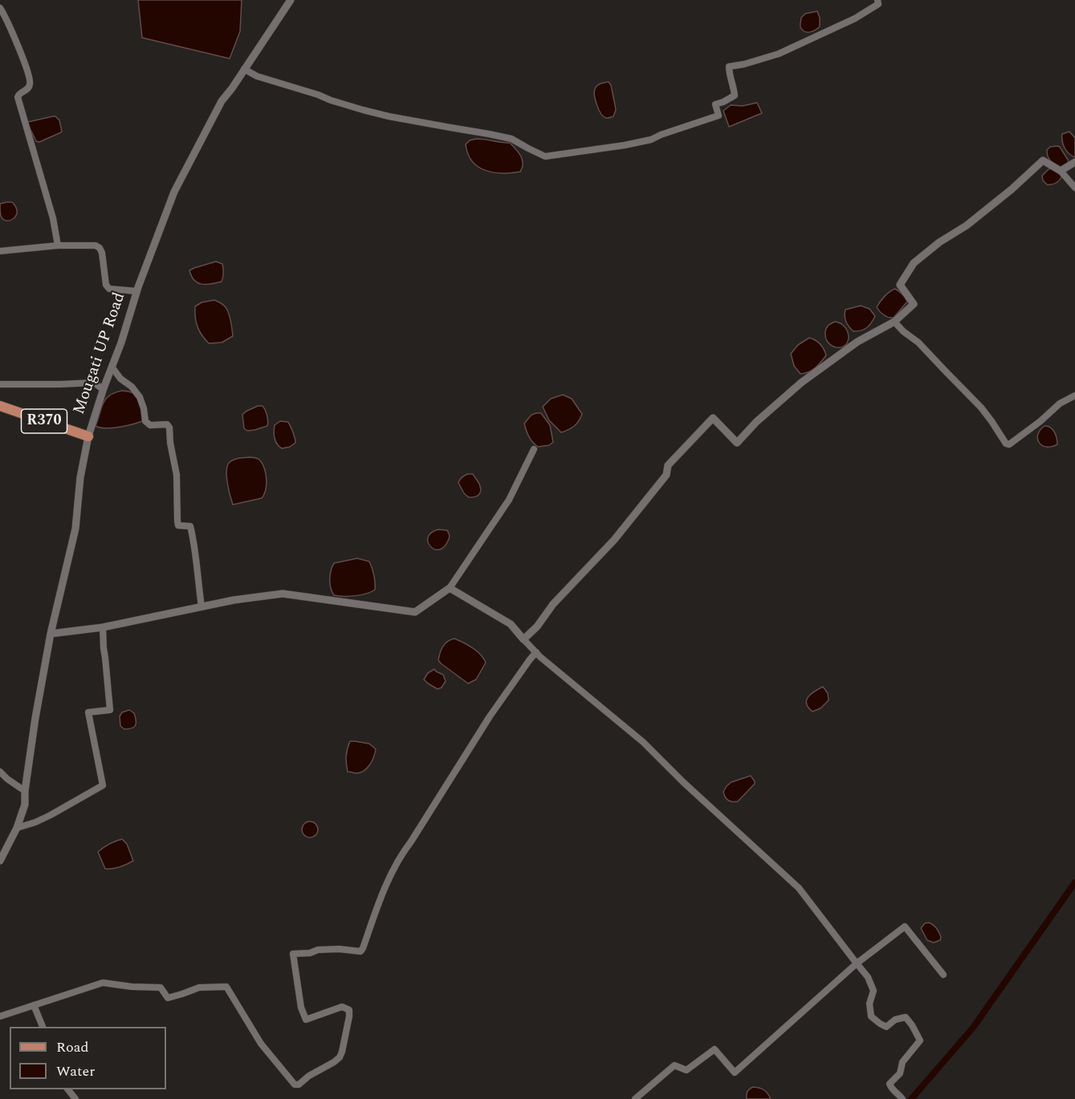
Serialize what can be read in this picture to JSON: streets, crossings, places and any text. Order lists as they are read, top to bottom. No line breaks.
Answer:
{"streets":{"main road":["R370"],"street":["Mougati UP Road"]},"crossings":[["Mougati UP Road","R370"]],"legend":["Road","Water"]}
